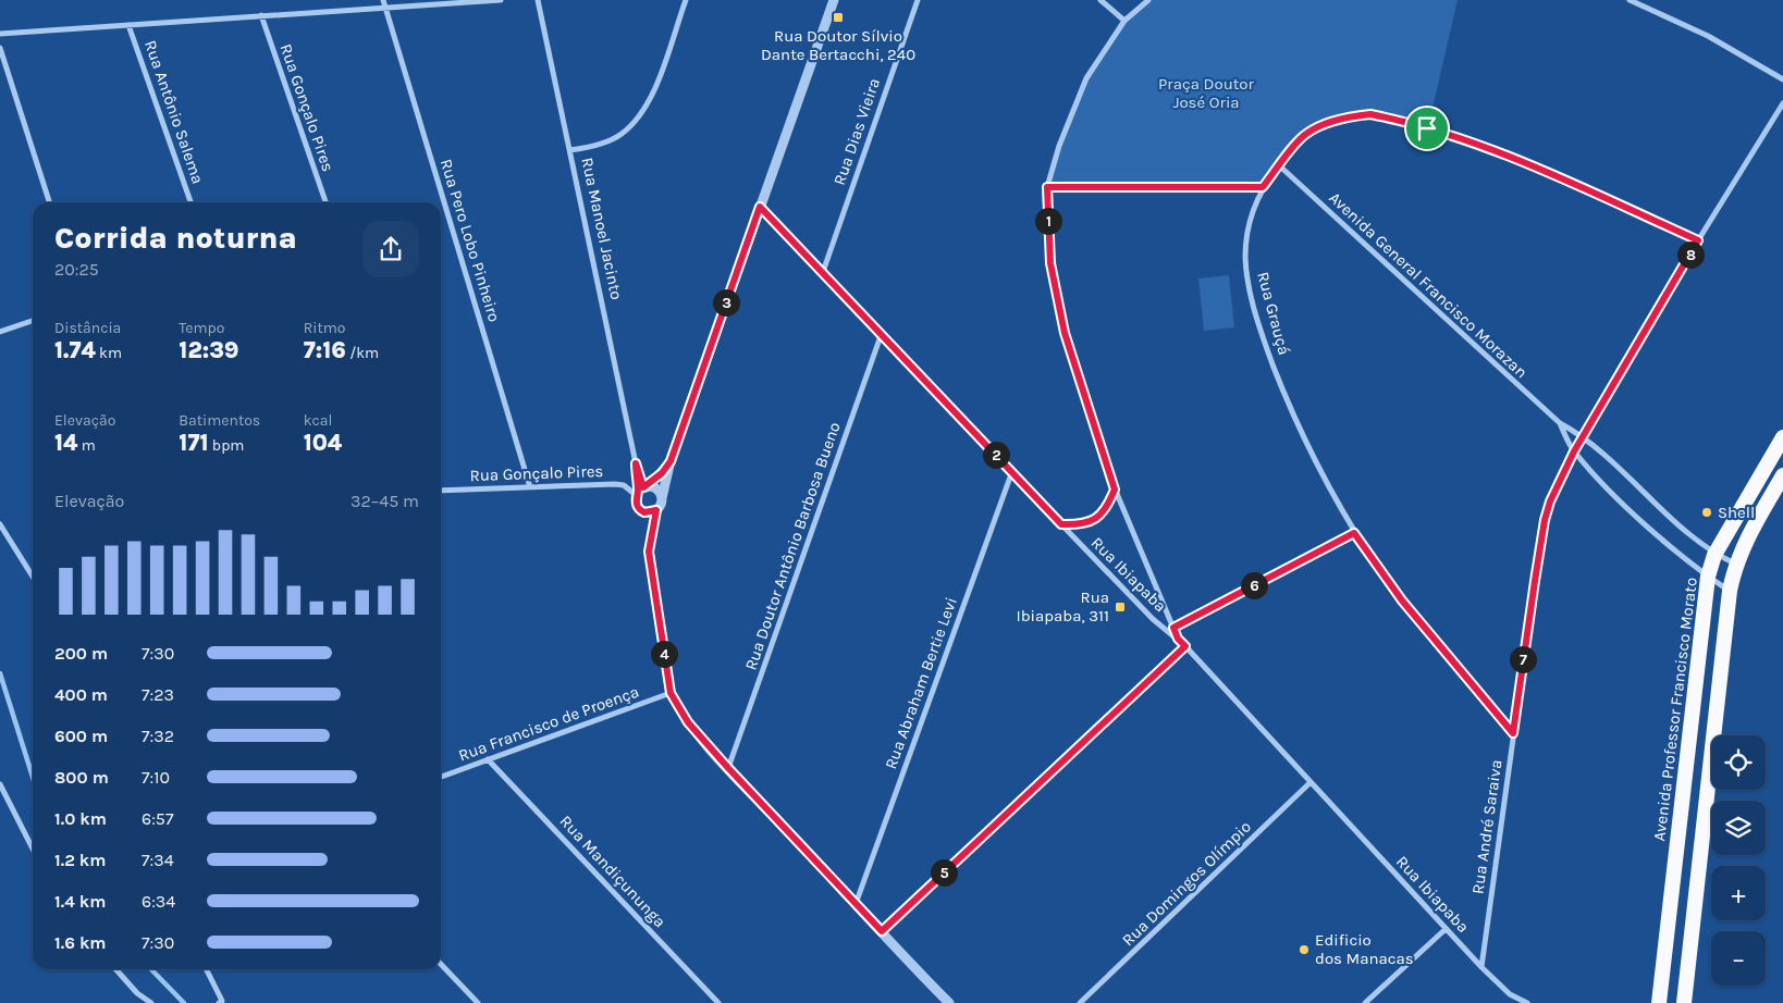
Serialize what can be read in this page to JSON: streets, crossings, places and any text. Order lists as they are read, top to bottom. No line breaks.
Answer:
{"streets":{"highway":["Avenida Professor Francisco Morato"],"street":["Rua Gonçalo Pires","Rua Antônio Salema","Rua Dias Vieira","Rua Manoel Jacinto","Rua Pero Lobo Pinheiro","Avenida General Francisco Morazan","Rua Grauçá","Rua Doutor Antônio Barbosa Bueno","Rua Ibiapaba","Rua Abraham Bertie Levi","Rua Francisco de Proença","Rua André Saraiva","Rua Mandiçununga","Rua Domingos Olímpio"]},"crossings":[["Rua Gonçalo Pires","Rua Manoel Jacinto"],["Rua Gonçalo Pires","Rua Pero Lobo Pinheiro"],["Rua Dias Vieira","Rua Ibiapaba"],["Avenida General Francisco Morazan","Rua Grauçá"],["Avenida General Francisco Morazan","Avenida Professor Francisco Morato"],["Avenida General Francisco Morazan","Rua André Saraiva"],["Rua Grauçá","Rua André Saraiva"],["Rua Doutor Antônio Barbosa Bueno","Rua Ibiapaba"],["Rua Ibiapaba","Rua Abraham Bertie Levi"],["Rua Ibiapaba","Rua André Saraiva"],["Rua Ibiapaba","Rua Domingos Olímpio"],["Rua Francisco de Proença","Rua Mandiçununga"]],"parks":["Praça Doutor José Oria"],"places":{"transit":["Rua Doutor Sílvio Dante Bertacchi, 240","Rua Ibiapaba, 311"],"other":["Shell","Edificio dos Manacas"]},"page":{"heading":["Corrida noturna","20:25"],"pins":["1","8","3","2","6","4","7","5"],"stats":[["Distância","1.74 km"],["Tempo","12:39"],["Ritmo","7:16 /km"],["Elevação","14 m"],["Batimentos","171 bpm"],["kcal","104"]],"chart":["Elevação","32–45 m"],"list":[{"name":"200 m","note":"7:30"},{"name":"400 m","note":"7:23"},{"name":"600 m","note":"7:32"},{"name":"800 m","note":"7:10"},{"name":"1.0 km","note":"6:57"},{"name":"1.2 km","note":"7:34"},{"name":"1.4 km","note":"6:34"},{"name":"1.6 km","note":"7:30"}],"map_buttons":["+","−"]}}
